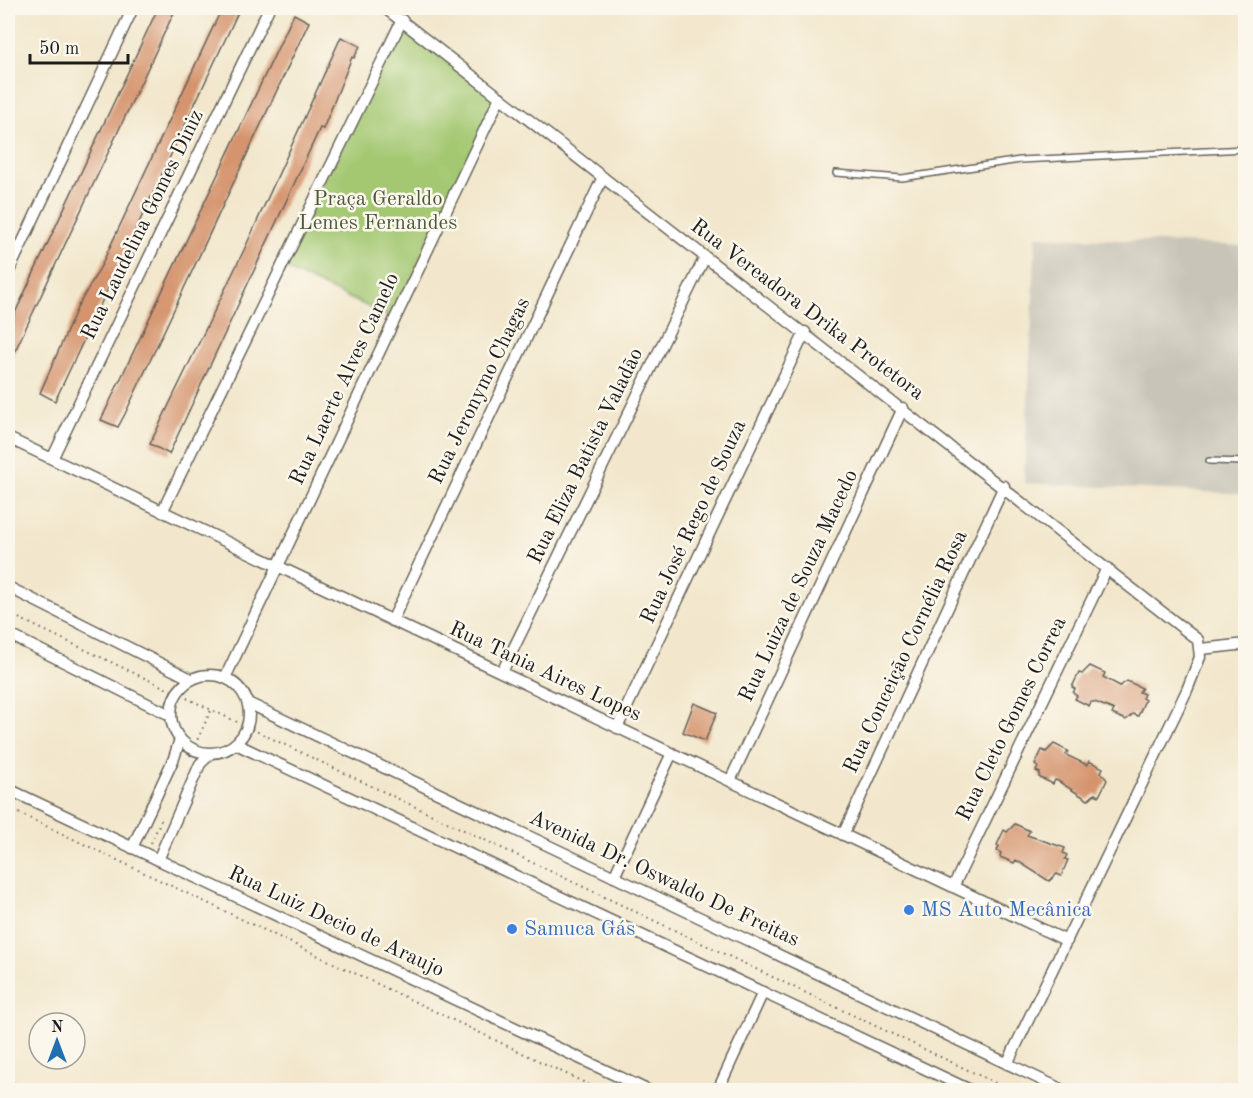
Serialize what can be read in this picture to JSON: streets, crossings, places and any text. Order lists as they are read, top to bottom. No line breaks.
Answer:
{"streets":{"street":["Rua Laudelina Gomes Diniz","Rua Vereadora Drika Protetora","Rua Laerte Alves Camelo","Rua Jeronymo Chagas","Rua Eliza Batista Valadão","Rua José Rego de Souza","Rua Luiza de Souza Macedo","Rua Conceição Cornélia Rosa","Rua Tania Aires Lopes","Rua Cleto Gomes Correa","Avenida Dr. Oswaldo De Freitas","Rua Luiz Decio de Araujo"]},"crossings":[["Rua Laudelina Gomes Diniz","Rua Tania Aires Lopes"],["Rua Vereadora Drika Protetora","Rua Laerte Alves Camelo"],["Rua Vereadora Drika Protetora","Rua Jeronymo Chagas"],["Rua Vereadora Drika Protetora","Rua Eliza Batista Valadão"],["Rua Vereadora Drika Protetora","Rua José Rego de Souza"],["Rua Vereadora Drika Protetora","Rua Luiza de Souza Macedo"],["Rua Vereadora Drika Protetora","Rua Conceição Cornélia Rosa"],["Rua Vereadora Drika Protetora","Rua Cleto Gomes Correa"],["Rua Laerte Alves Camelo","Rua Tania Aires Lopes"],["Rua Jeronymo Chagas","Rua Tania Aires Lopes"],["Rua Eliza Batista Valadão","Rua Tania Aires Lopes"],["Rua José Rego de Souza","Rua Tania Aires Lopes"],["Rua Luiza de Souza Macedo","Rua Tania Aires Lopes"],["Rua Conceição Cornélia Rosa","Rua Tania Aires Lopes"],["Rua Tania Aires Lopes","Rua Cleto Gomes Correa"]],"parks":["Praça Geraldo Lemes Fernandes"],"places":["MS Auto Mecânica","Samuca Gás"],"scale_bar":"50 m","north":"top"}
